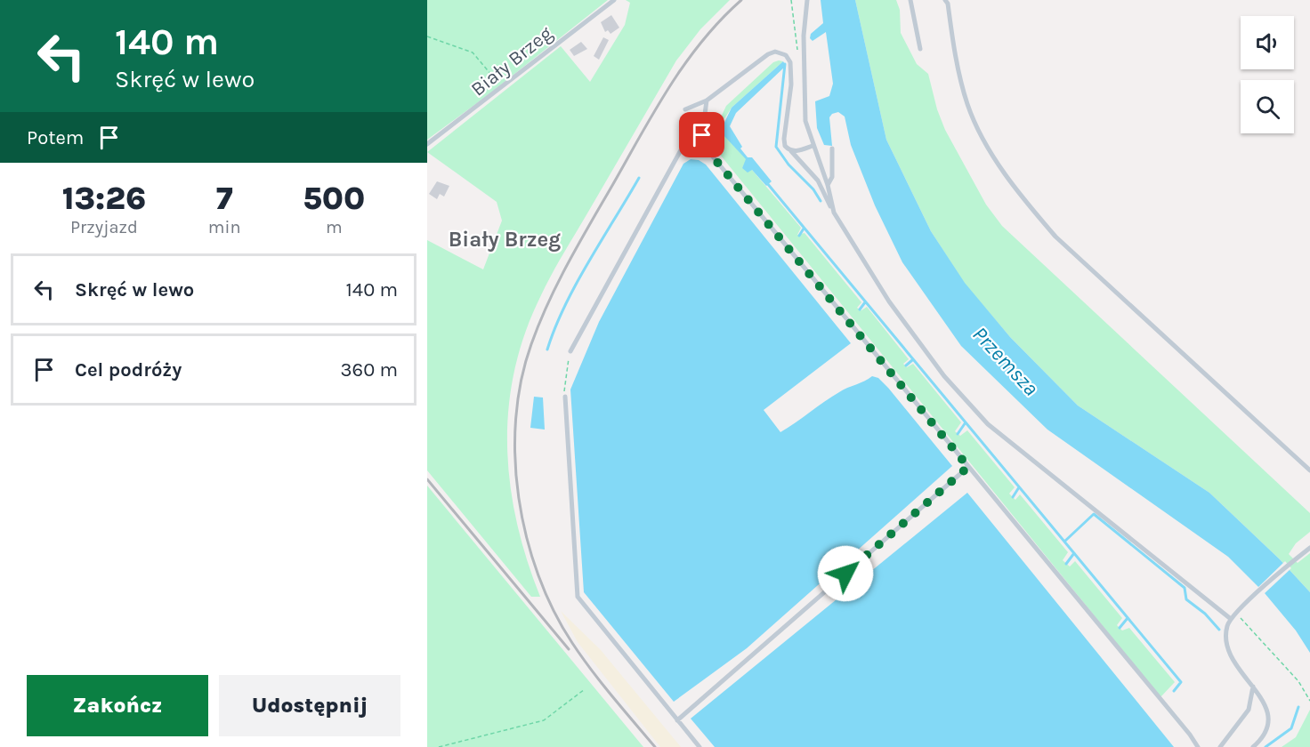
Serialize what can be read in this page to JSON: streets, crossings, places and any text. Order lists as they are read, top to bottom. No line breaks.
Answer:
{"streets":{"lane":["Biały Brzeg"]},"districts":["Biały Brzeg"],"water":["Przemsza"],"page":{"turn":["140 m","Skręć w lewo"],"then":"Potem","eta":["13:26","Przyjazd","7","min","500","m"],"list":[{"name":"Skręć w lewo","value":"140 m"},{"name":"Cel podróży","value":"360 m"}],"buttons":["Zakończ","Udostępnij"]}}
